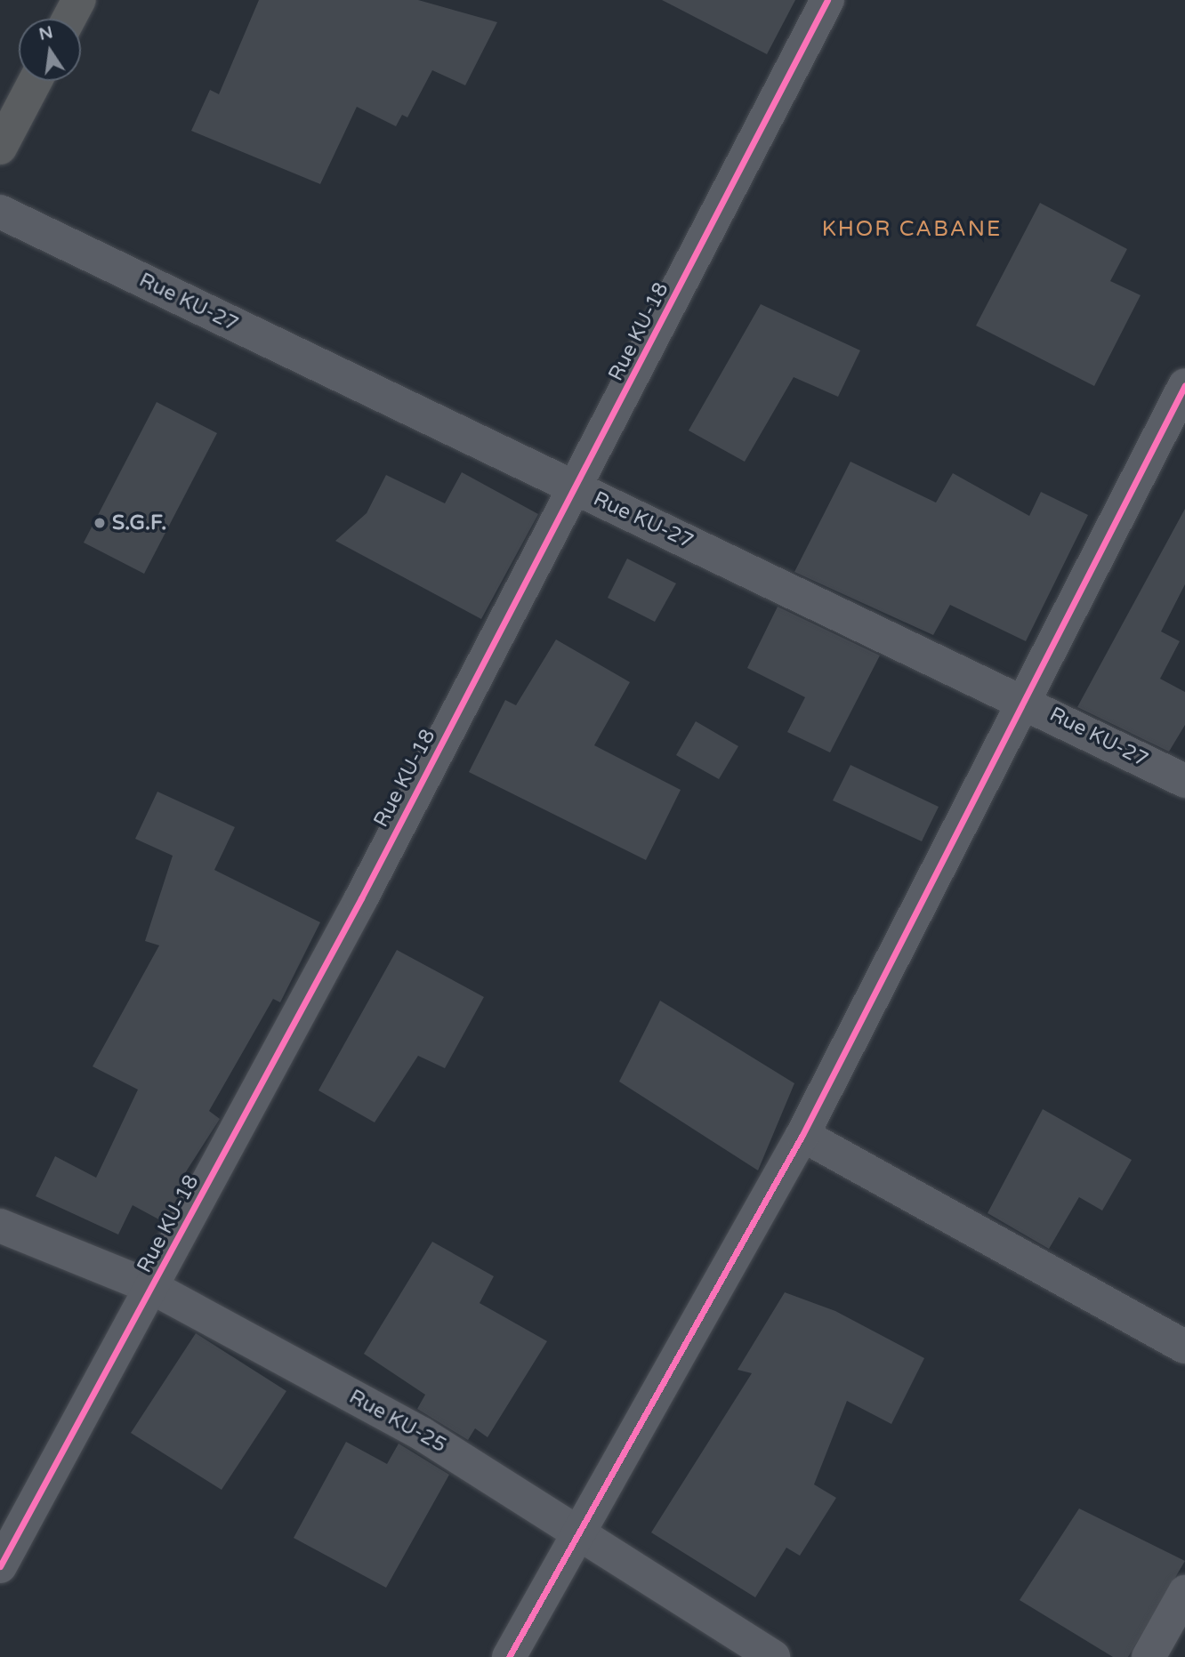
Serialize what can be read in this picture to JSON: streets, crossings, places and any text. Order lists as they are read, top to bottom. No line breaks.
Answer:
{"streets":{"street":["Rue KU-27","Rue KU-18","Rue KU-25"]},"crossings":[["Rue KU-27","Rue KU-18"],["Rue KU-18","Rue KU-25"]],"districts":["KHOR CABANE"],"places":["S.G.F."],"north":"top"}
